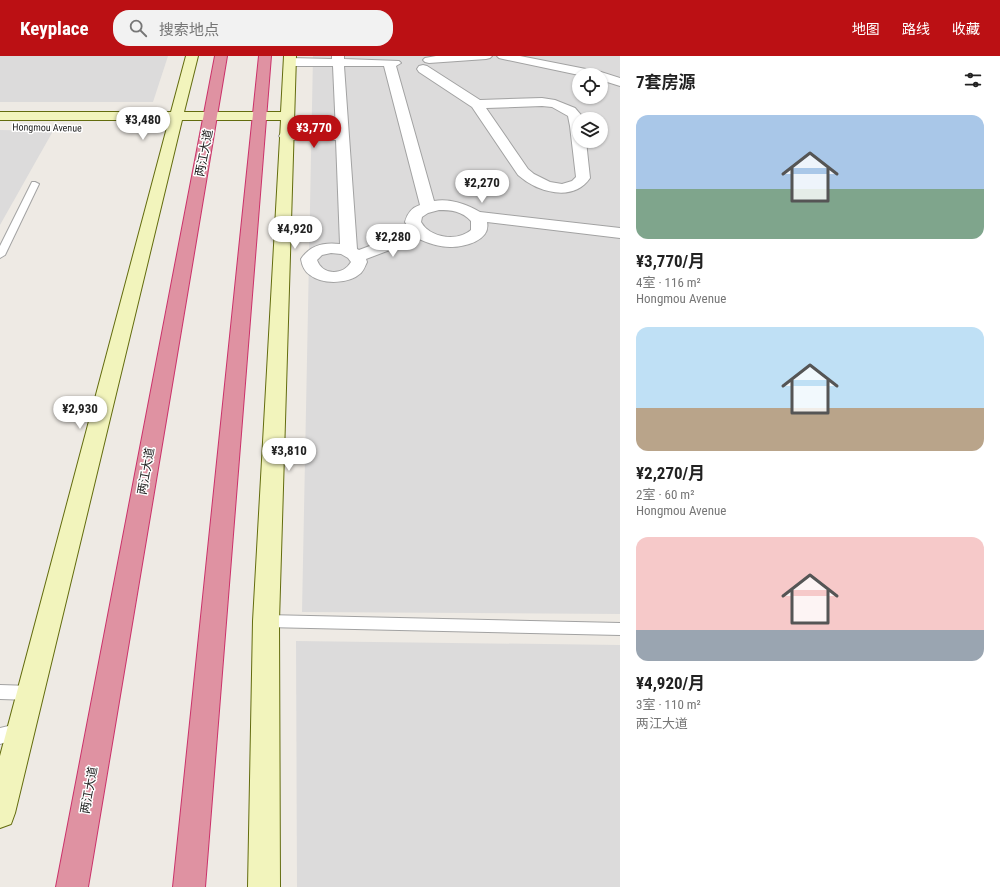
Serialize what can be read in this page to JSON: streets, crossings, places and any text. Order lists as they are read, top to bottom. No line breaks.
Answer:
{"streets":{"highway":["两江大道"],"street":["Hongmou Avenue"]},"crossings":[["Hongmou Avenue","两江大道"]],"page":{"header":"Keyplace","search":"搜索地点","nav":["地图","路线","收藏"],"heading":"7套房源","list":[{"name":"¥3,770/月","note":"4室 · 116 m² · Hongmou Avenue"},{"name":"¥2,270/月","note":"2室 · 60 m² · Hongmou Avenue"},{"name":"¥4,920/月","note":"3室 · 110 m² · 两江大道"}],"price":["¥3,480","¥3,770","¥2,270","¥4,920","¥2,280","¥2,930","¥3,810"]}}
